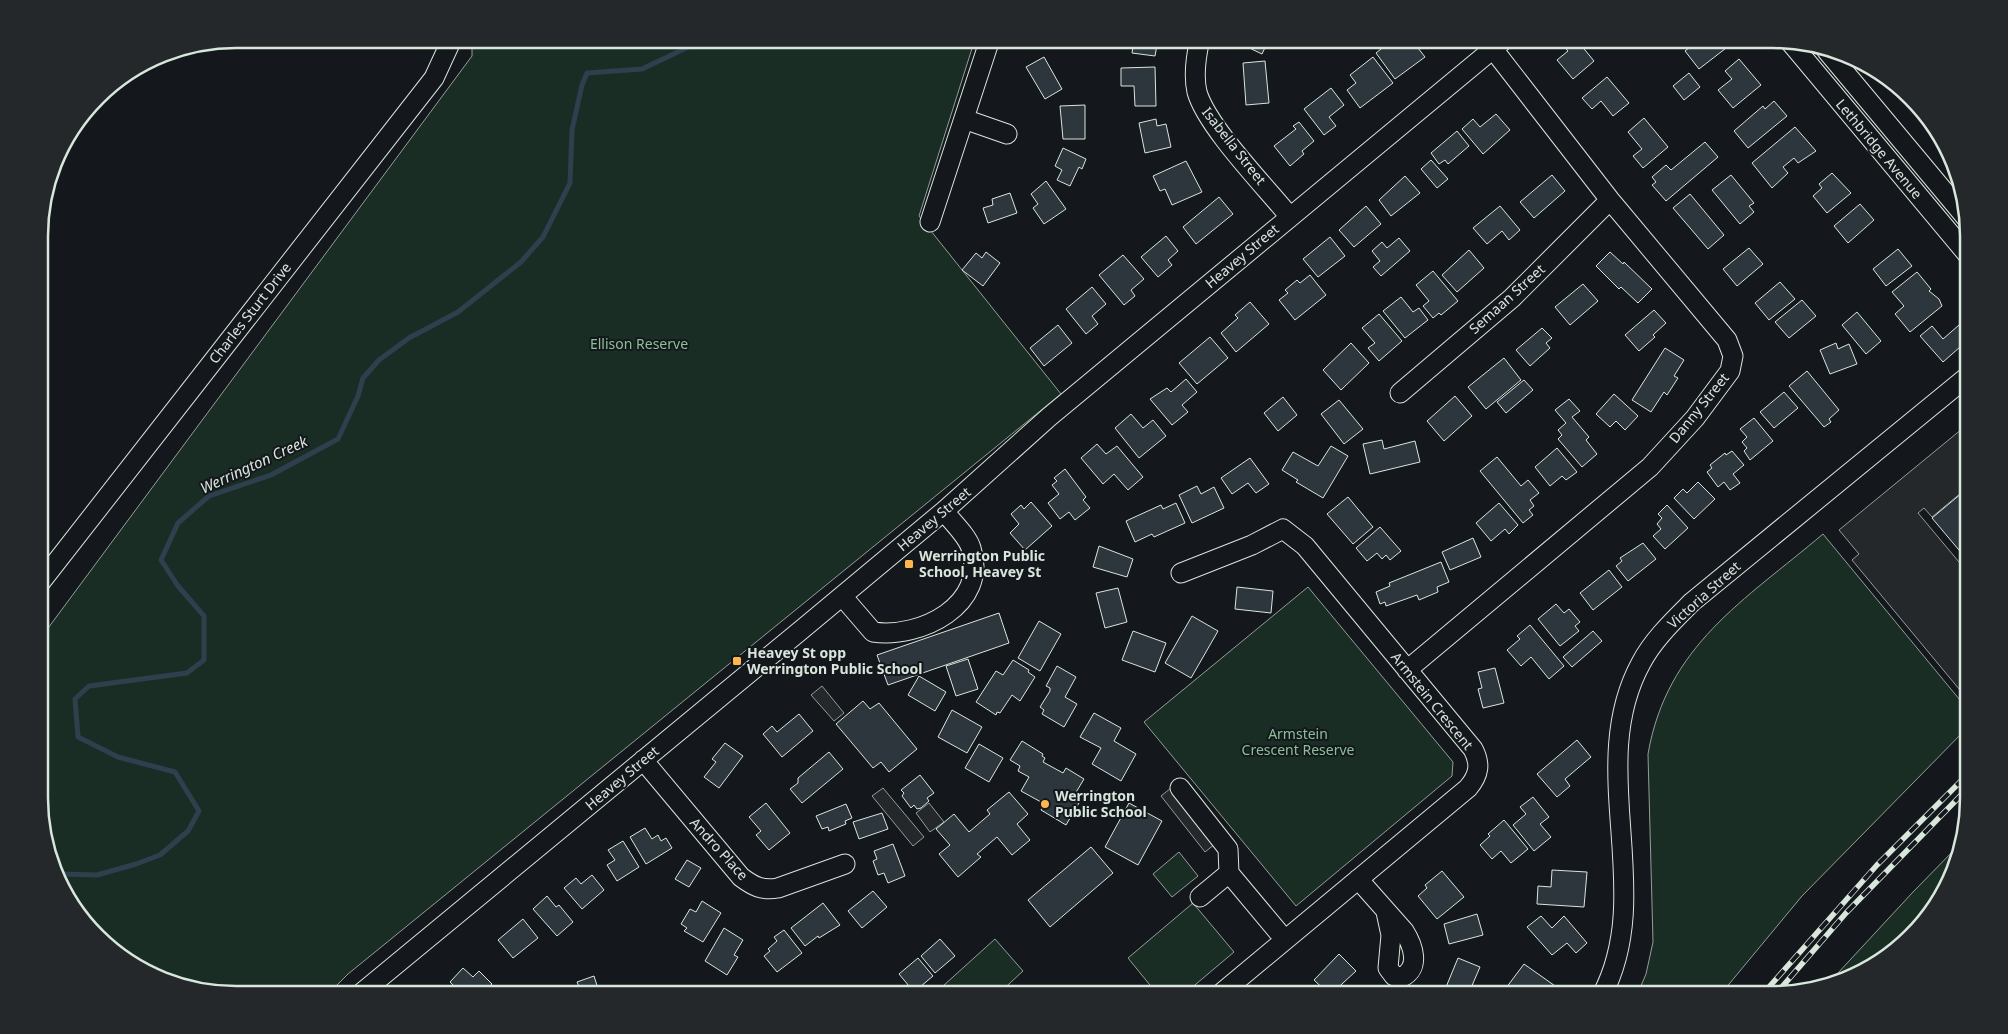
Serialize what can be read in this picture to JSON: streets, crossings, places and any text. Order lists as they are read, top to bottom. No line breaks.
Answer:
{"streets":{"street":["Isabella Street","Lethbridge Avenue","Heavey Street","Semaan Street","Charles Sturt Drive","Danny Street","Victoria Street","Armstein Crescent","Andro Place"]},"crossings":[["Isabella Street","Heavey Street"],["Heavey Street","Andro Place"],["Semaan Street","Danny Street"],["Danny Street","Armstein Crescent"]],"water":["Werrington Creek"],"parks":["Ellison Reserve","Armstein Crescent Reserve"],"places":{"transit":["Werrington Public School, Heavey St","Heavey St opp Werrington Public School"],"other":["Werrington Public School"]}}
